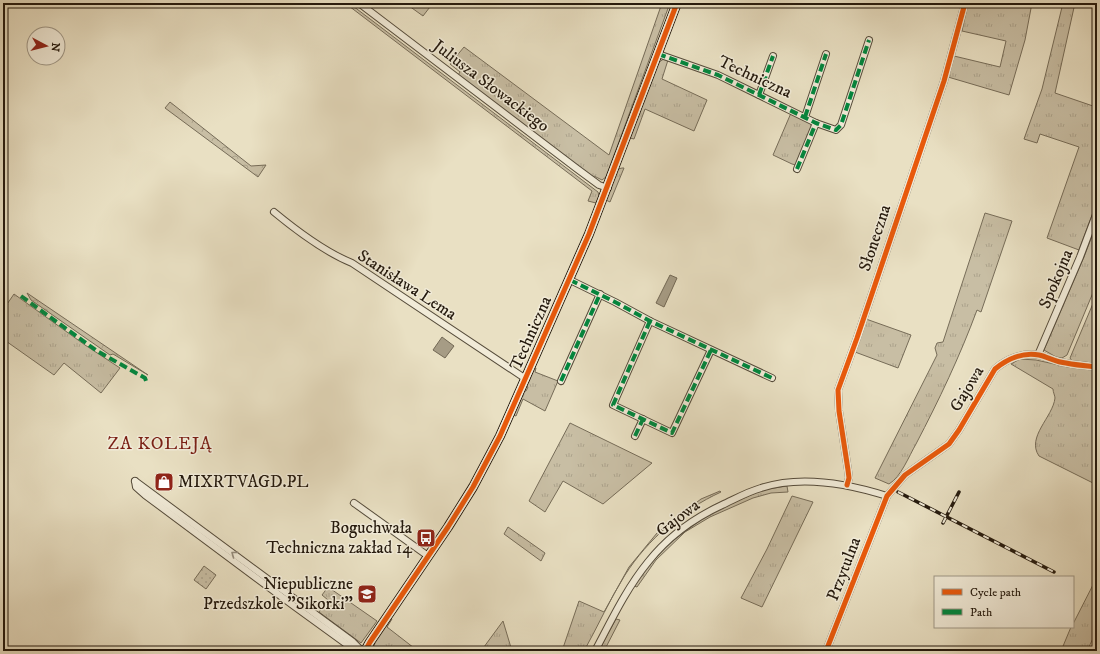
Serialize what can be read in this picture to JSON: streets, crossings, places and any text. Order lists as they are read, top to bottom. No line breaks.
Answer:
{"streets":{"street":["Techniczna","Juliusza Słowackiego","Słoneczna","Spokojna","Stanisława Lema","Gajowa","Przytulna"]},"crossings":[["Techniczna","Juliusza Słowackiego"],["Techniczna","Stanisława Lema"],["Słoneczna","Gajowa"],["Spokojna","Gajowa"],["Gajowa","Przytulna"]],"districts":["ZA KOLEJĄ"],"places":{"shop":["MIXRTVAGD.PL"],"bus stop":["Boguchwała Techniczna zakład 14"],"school or university":["Niepubliczne Przedszkole \"Sikorki\""]},"legend":["Cycle path","Path"],"north":"right"}
